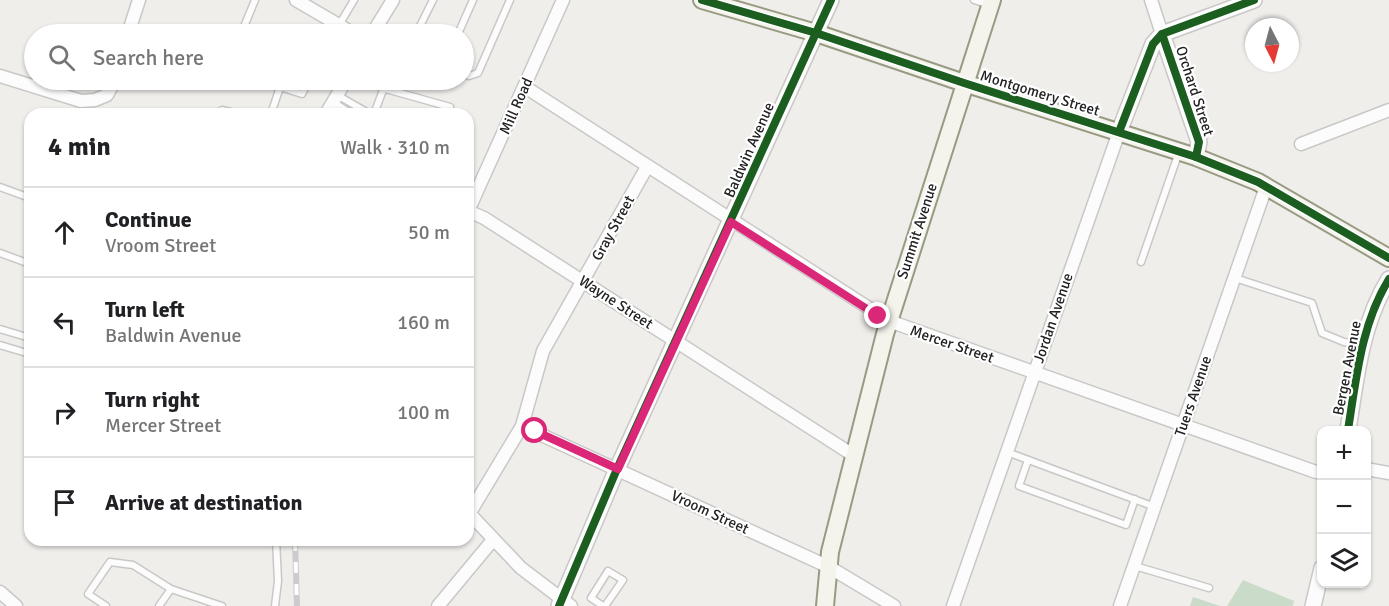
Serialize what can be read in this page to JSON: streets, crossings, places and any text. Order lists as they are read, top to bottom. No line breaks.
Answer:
{"streets":{"main road":["Montgomery Street","Summit Avenue"],"street":["Orchard Street","Mill Road","Baldwin Avenue","Gray Street","Wayne Street","Jordan Avenue","Mercer Street","Bergen Avenue","Tuers Avenue","Vroom Street"]},"crossings":[["Orchard Street","Montgomery Street"],["Orchard Street","Jordan Avenue"],["Montgomery Street","Baldwin Avenue"],["Montgomery Street","Summit Avenue"],["Montgomery Street","Jordan Avenue"],["Montgomery Street","Tuers Avenue"],["Mill Road","Mercer Street"],["Baldwin Avenue","Wayne Street"],["Baldwin Avenue","Mercer Street"],["Baldwin Avenue","Vroom Street"],["Gray Street","Wayne Street"],["Gray Street","Mercer Street"],["Gray Street","Vroom Street"],["Summit Avenue","Wayne Street"],["Summit Avenue","Mercer Street"],["Summit Avenue","Vroom Street"],["Jordan Avenue","Mercer Street"],["Mercer Street","Tuers Avenue"]],"north":"bottom","page":{"search":"Search here","heading":["4 min","Walk · 310 m"],"list":[["Continue","Vroom Street","50 m"],["Turn left","Baldwin Avenue","160 m"],["Turn right","Mercer Street","100 m"],"Arrive at destination"],"map_buttons":["+","−"]}}
